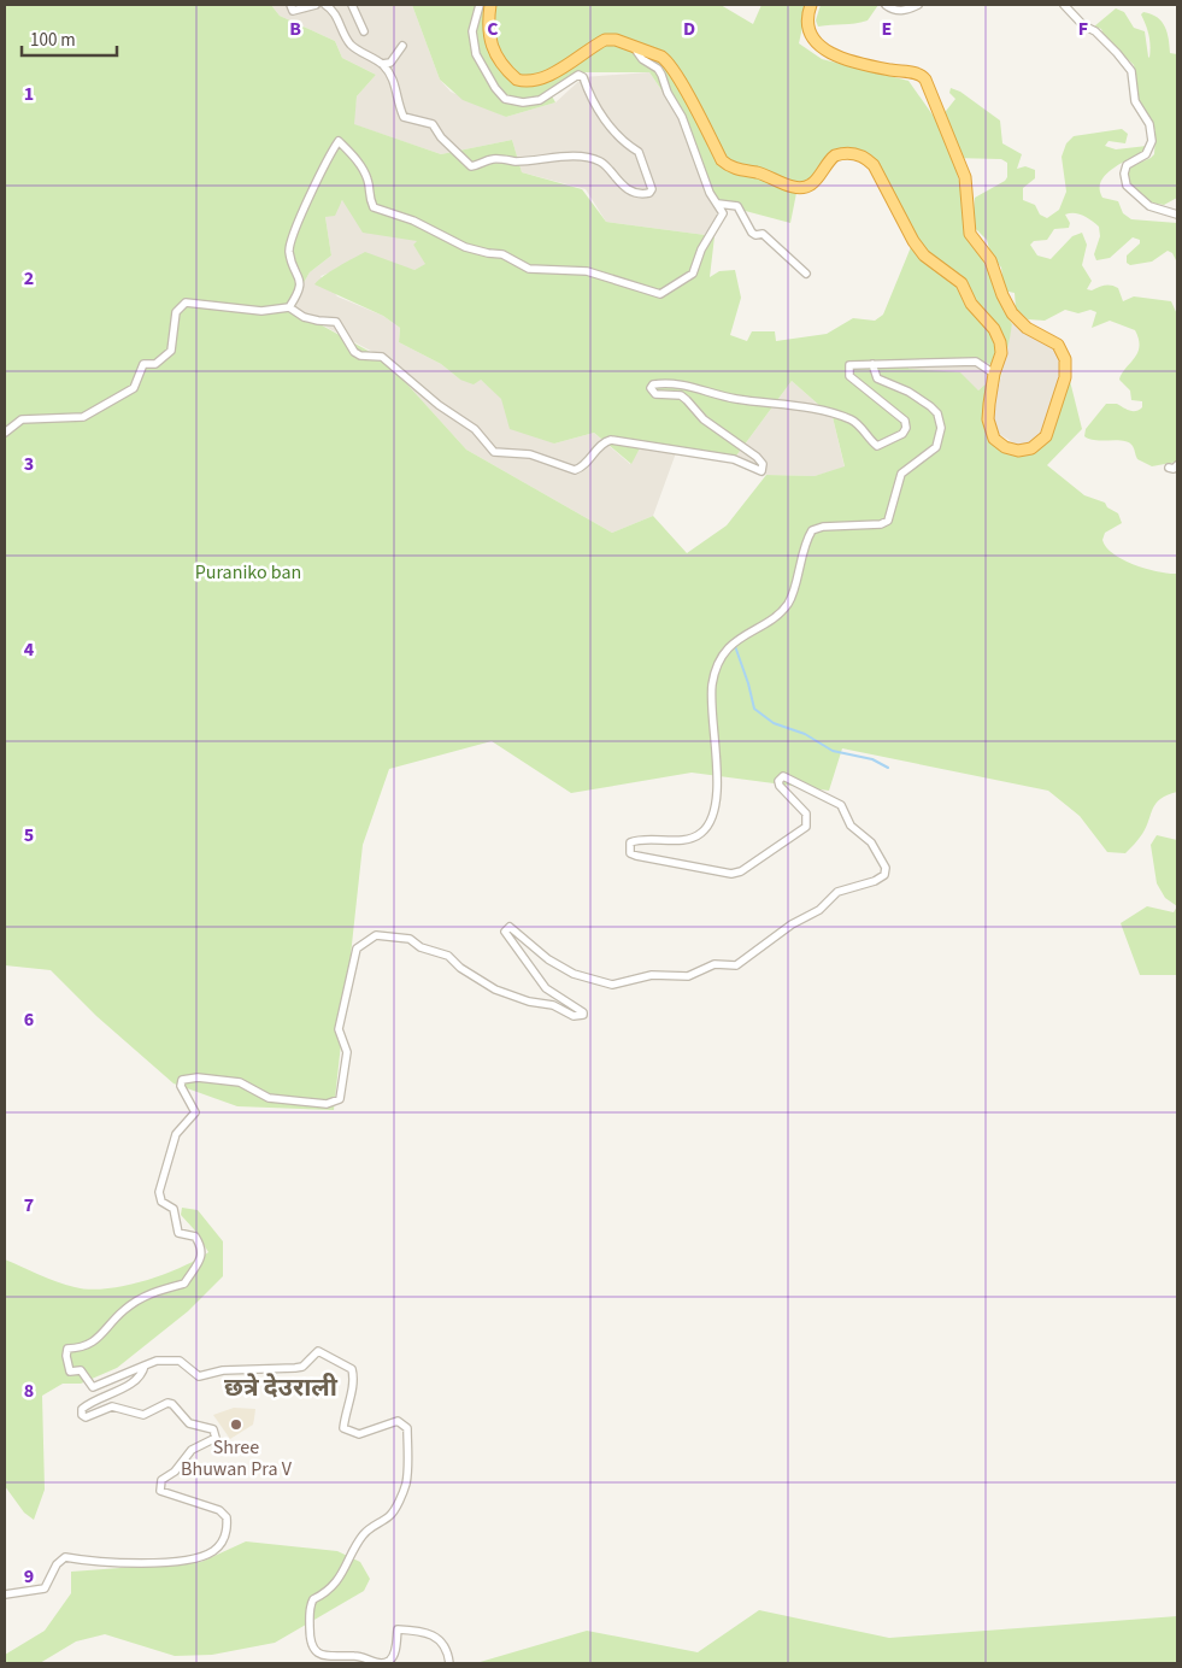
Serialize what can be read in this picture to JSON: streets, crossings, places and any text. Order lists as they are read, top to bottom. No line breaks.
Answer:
{"districts":["छत्रे देउराली"],"parks":["Puraniko ban"],"places":["Shree Bhuwan Pra V"],"scale_bar":"100 m","grid":{"columns":["B","C","D","E","F"],"rows":["1","2","3","4","5","6","7","8","9"]}}
